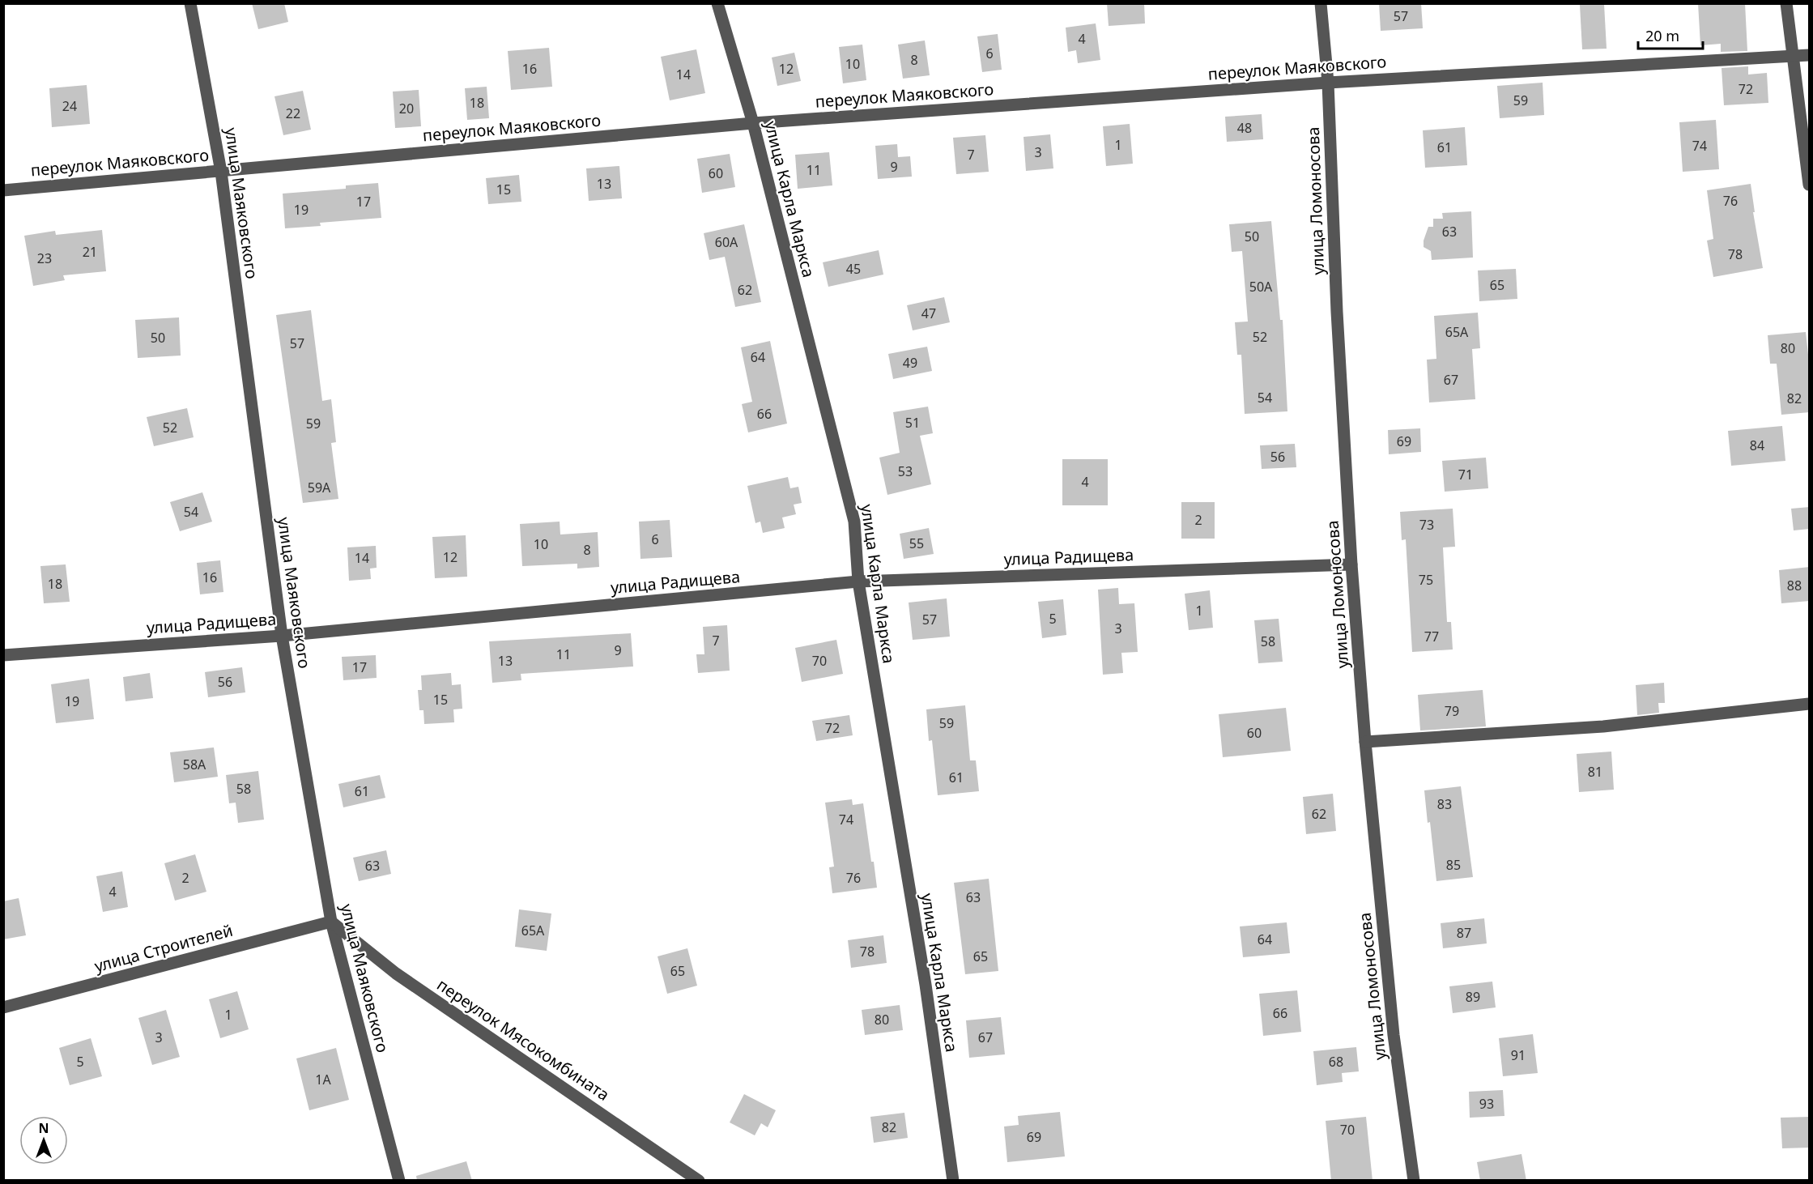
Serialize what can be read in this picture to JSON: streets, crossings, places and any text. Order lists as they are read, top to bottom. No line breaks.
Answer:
{"streets":{"street":["переулок Маяковского","улица Карла Маркса","улица Ломоносова","улица Маяковского","улица Радищева","улица Строителей","переулок Мясокомбината"]},"crossings":[["переулок Маяковского","улица Карла Маркса"],["переулок Маяковского","улица Ломоносова"],["переулок Маяковского","улица Маяковского"],["улица Карла Маркса","улица Радищева"],["улица Ломоносова","улица Радищева"],["улица Маяковского","улица Радищева"],["улица Маяковского","улица Строителей"],["улица Маяковского","переулок Мясокомбината"],["улица Строителей","переулок Мясокомбината"]],"house_numbers":["57","4","6","8","10","16","12","14","72","59","18","24","20","22","48","1","74","61","3","7","9","11","60","13","15","76","17","19","63","50","60А","21","78","23","45","65","50А","62","47","65А","52","50","57","80","64","49","67","54","82","66","51","59","52","69","84","56","53","71","4","59А","54","2","73","6","55","10","8","12","14","16","75","18","88","1","5","57","3","77","7","58","9","11","13","70","17","56","15","19","79","59","72","60","58А","81","61","58","61","83","62","74","85","63","2","76","4","63","65А","87","64","78","65","65","89","66","1","80","3","67","91","5","68","1А","93","82","70","69"],"scale_bar":"20 m","north":"top"}
